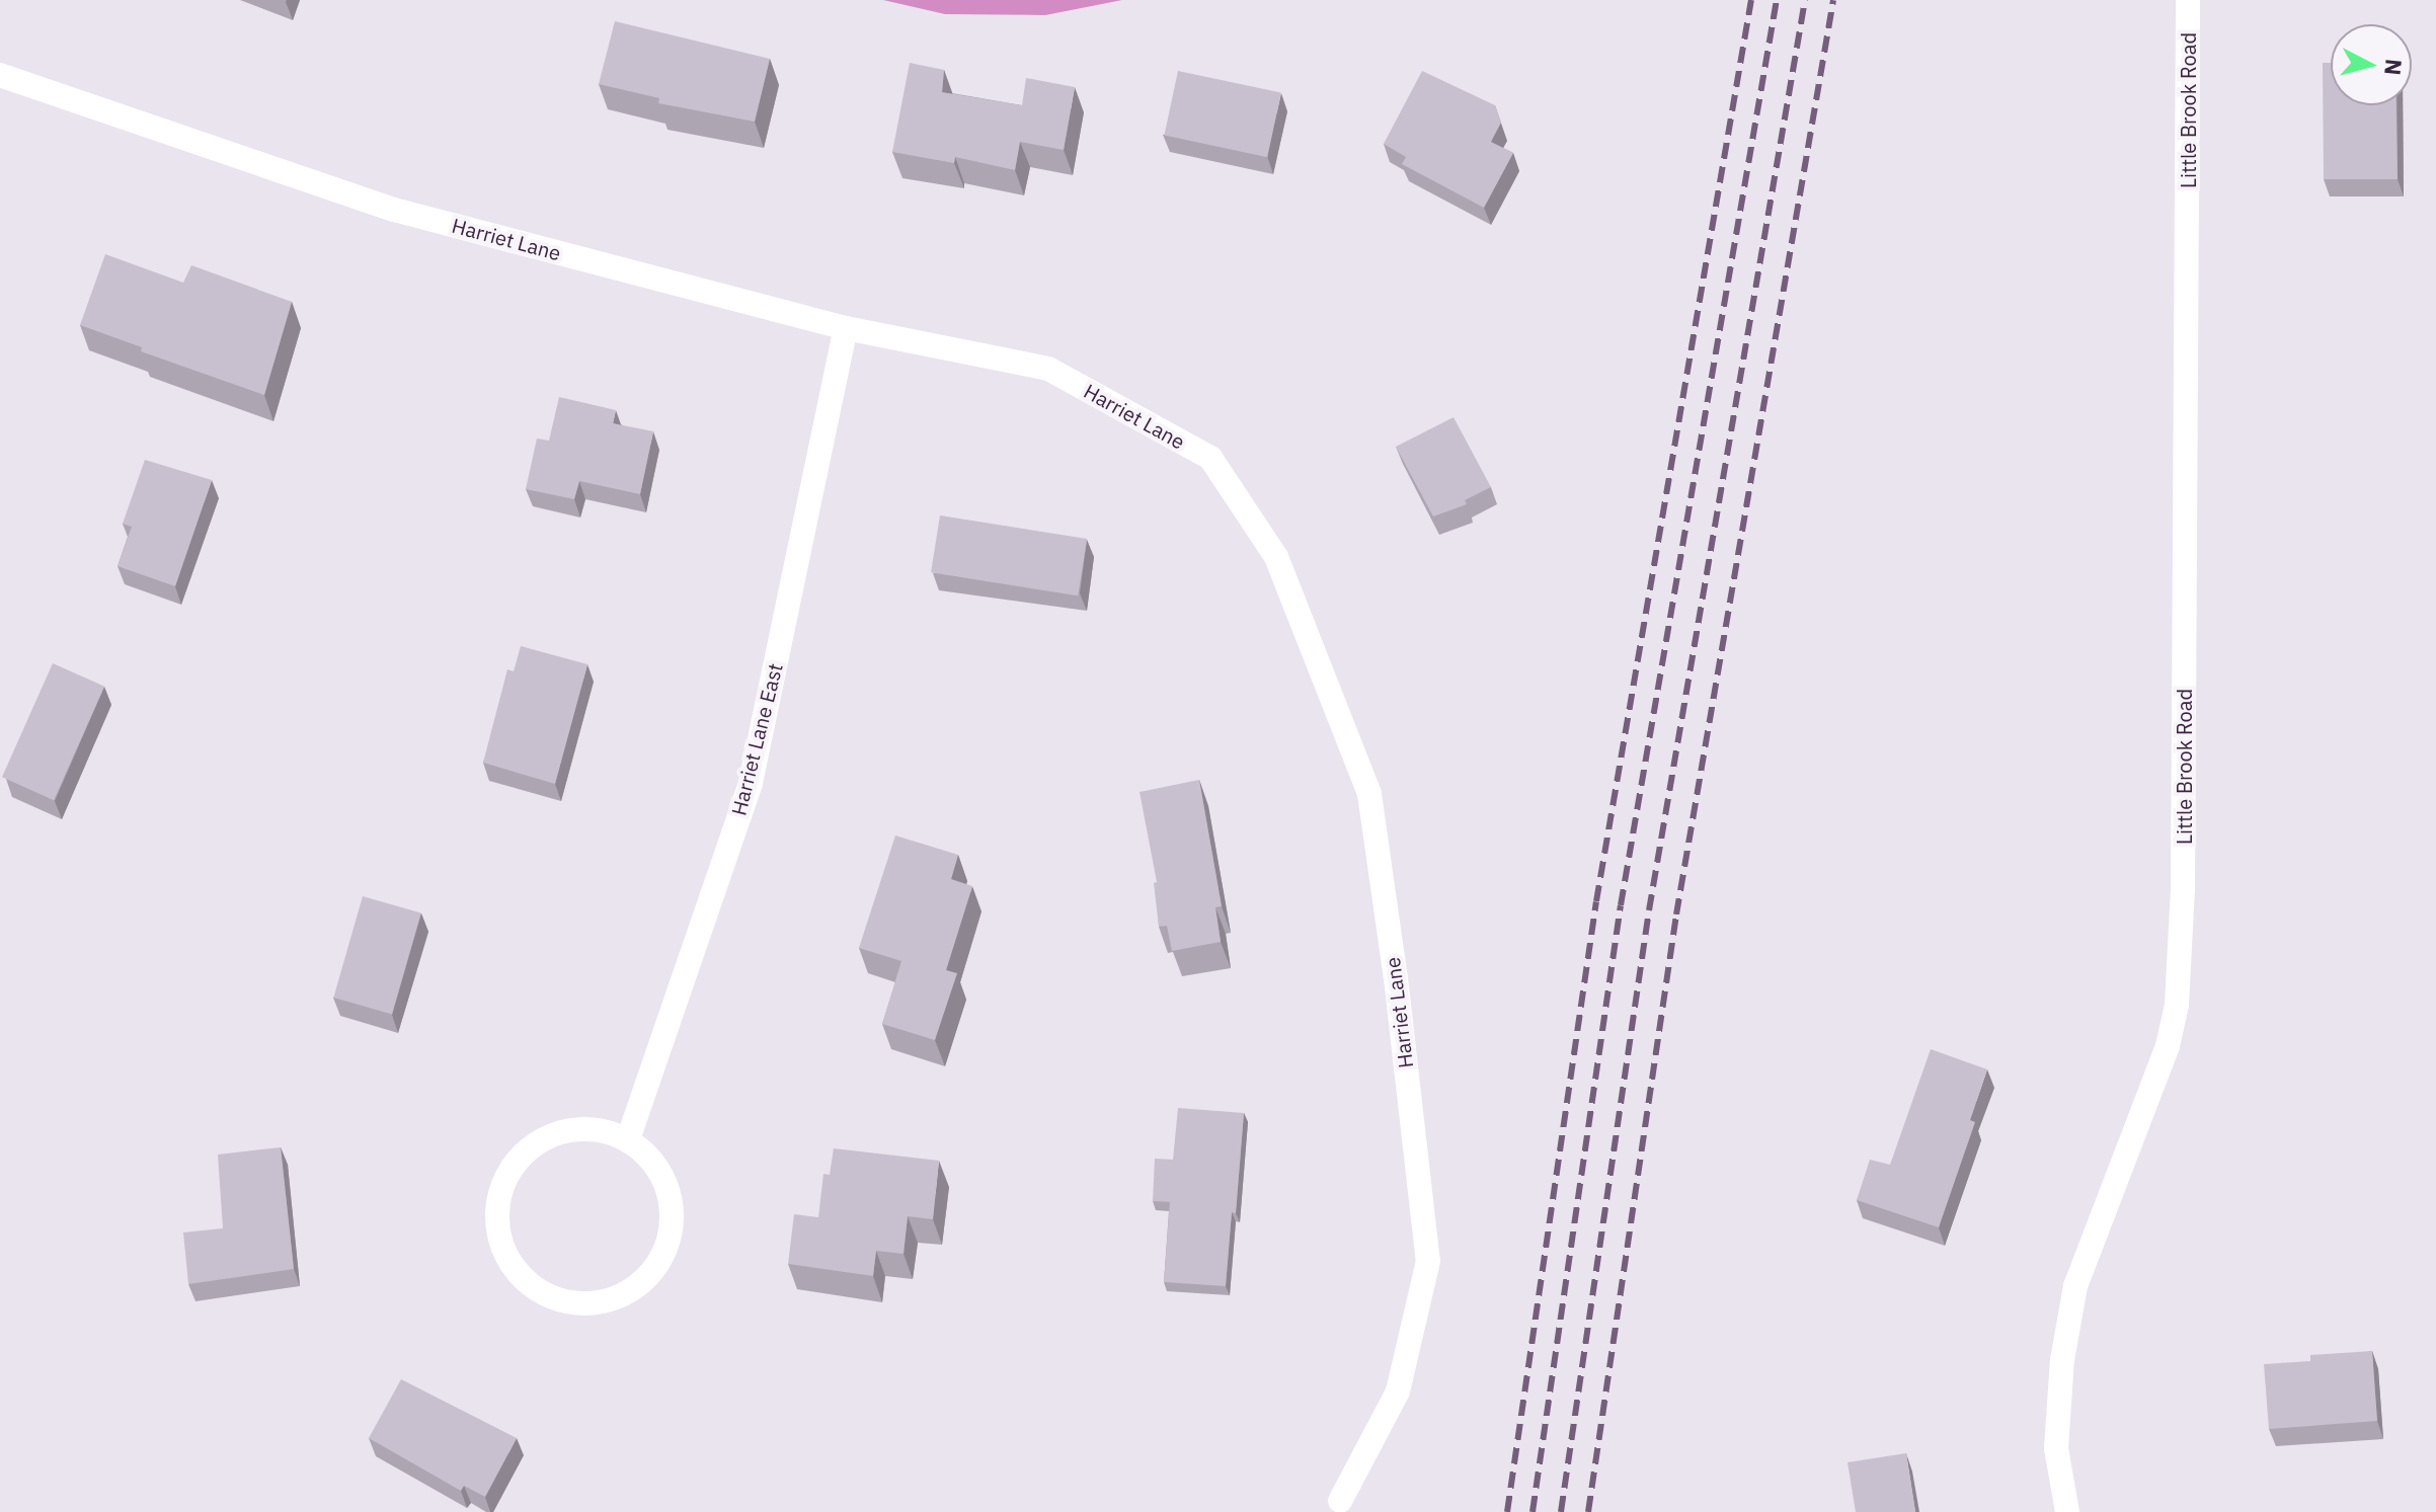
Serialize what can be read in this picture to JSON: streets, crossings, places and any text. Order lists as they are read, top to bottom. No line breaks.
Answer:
{"streets":{"street":["Little Brook Road","Harriet Lane","Harriet Lane East"]},"crossings":[["Harriet Lane","Harriet Lane East"]],"north":"right"}
